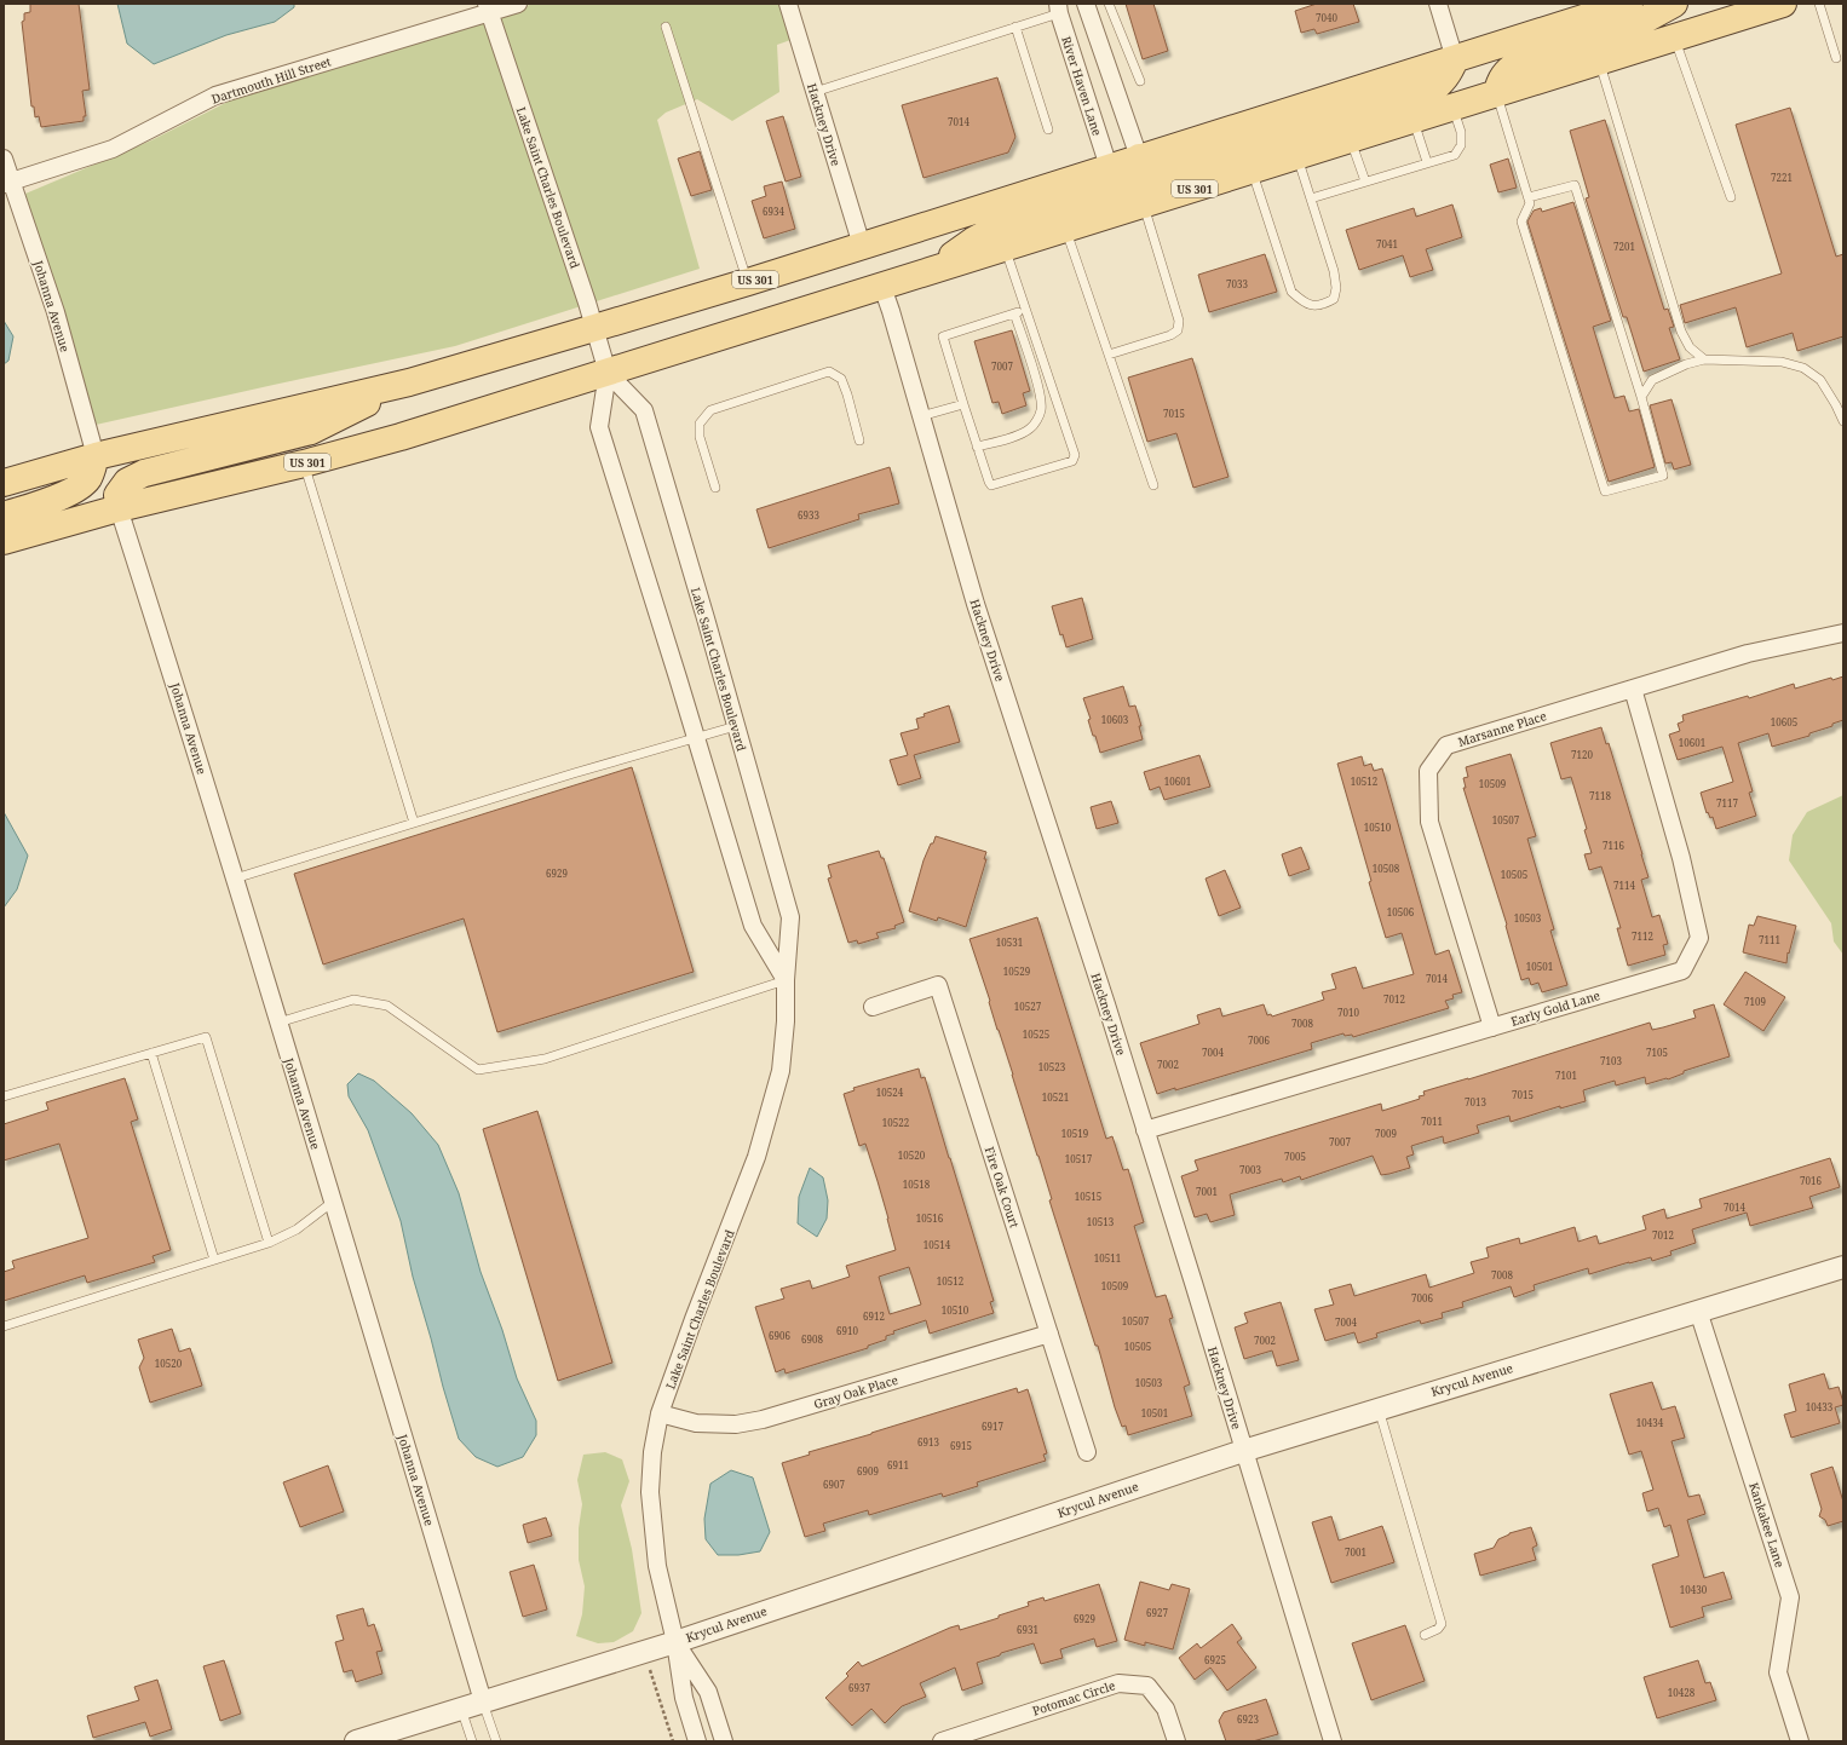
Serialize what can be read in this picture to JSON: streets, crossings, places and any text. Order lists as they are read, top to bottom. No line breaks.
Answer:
{"streets":{"main road":["US 301"],"street":["Dartmouth Hill Street","River Haven Lane","Hackney Drive","Lake Saint Charles Boulevard","Johanna Avenue","Marsanne Place","Early Gold Lane","Fire Oak Court","Krycul Avenue","Gray Oak Place","Kankakee Lane","Potomac Circle"]},"crossings":[["Dartmouth Hill Street","Lake Saint Charles Boulevard"],["Dartmouth Hill Street","Johanna Avenue"],["River Haven Lane","US 301"],["Hackney Drive","US 301"],["Hackney Drive","Early Gold Lane"],["Hackney Drive","Krycul Avenue"],["Lake Saint Charles Boulevard","US 301"],["Lake Saint Charles Boulevard","Krycul Avenue"],["Lake Saint Charles Boulevard","Gray Oak Place"],["US 301","Johanna Avenue"],["Johanna Avenue","Krycul Avenue"],["Marsanne Place","Early Gold Lane"],["Fire Oak Court","Gray Oak Place"],["Krycul Avenue","Kankakee Lane"]],"house_numbers":["7040","7014","7221","6934","7041","7201","7033","7007","7015","6933","10603","10605","10601","7120","10601","10512","10509","7118","7117","10507","10510","7116","10508","6929","10505","7114","10506","10503","7112","7111","10531","10501","10529","7014","7012","7109","10527","7010","7008","10525","7006","7004","7105","7103","7002","10523","7101","10524","7015","10521","7013","7011","10522","10519","7009","7007","10520","7005","10517","7003","7016","10518","7001","10515","7014","10516","10513","7012","10514","10511","7008","10512","10509","7006","10510","6912","10507","7004","6910","6906","6908","7002","10505","10520","10503","10433","10501","10434","6917","6913","6915","6911","6909","6907","7001","10430","6927","6929","6931","6925","6937","10428","6923"]}
